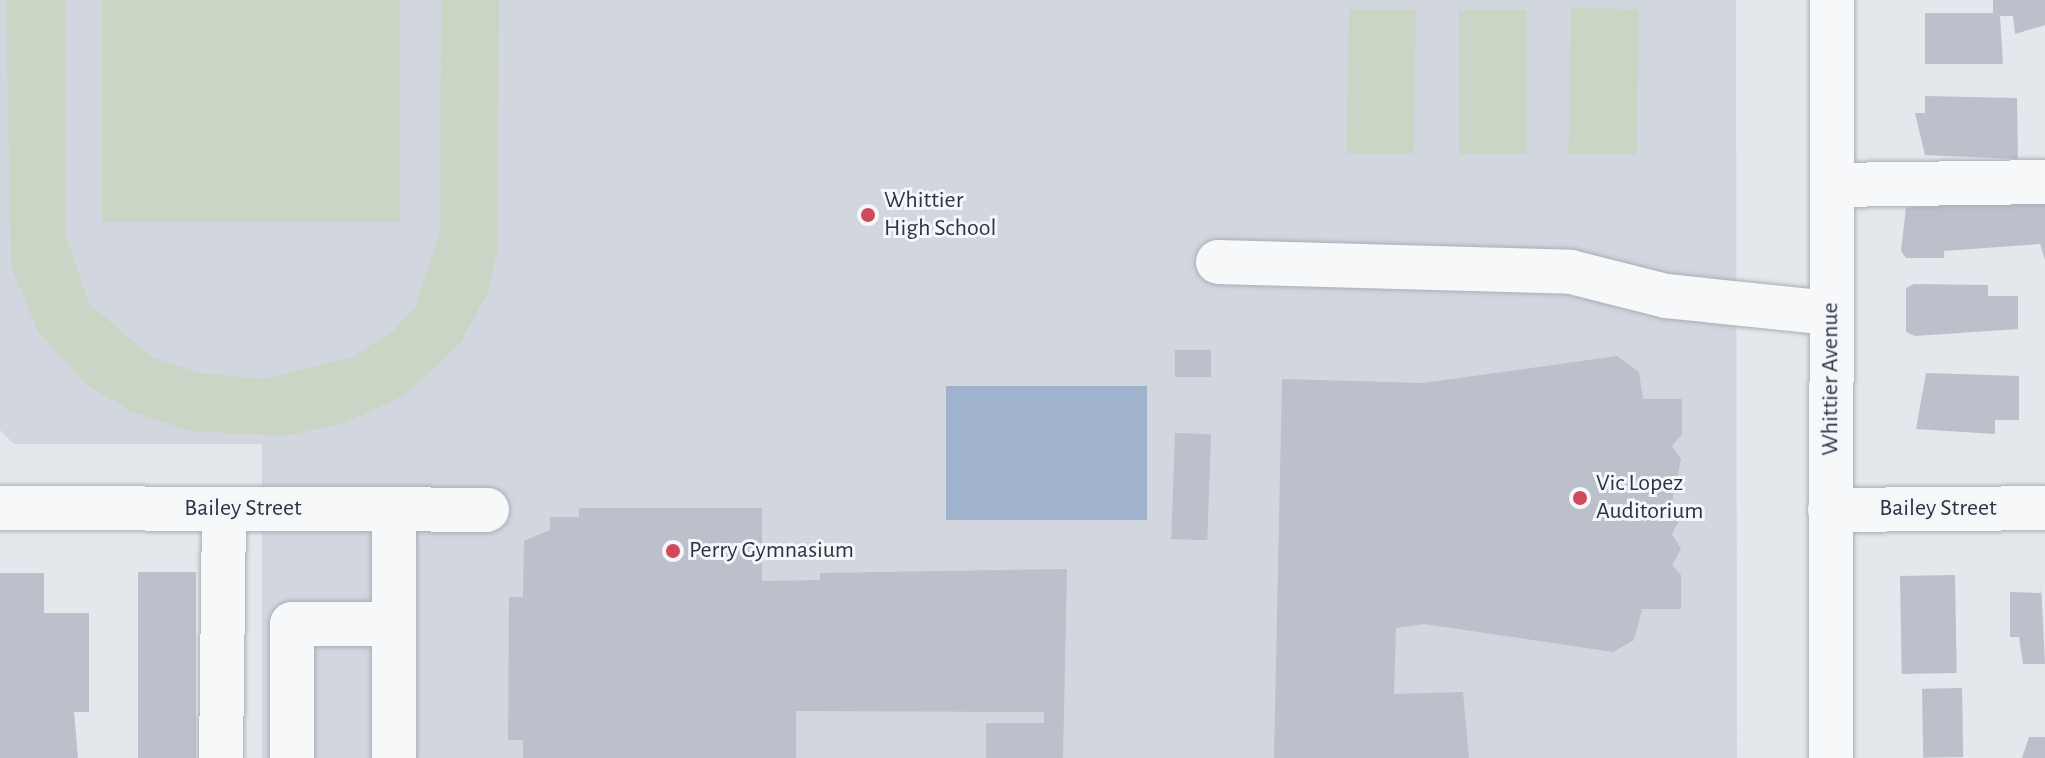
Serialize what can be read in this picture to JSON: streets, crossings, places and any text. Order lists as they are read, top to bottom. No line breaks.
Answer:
{"streets":{"street":["Whittier Avenue","Bailey Street"]},"crossings":[["Whittier Avenue","Bailey Street"]],"places":["Whittier High School","Vic Lopez Auditorium","Perry Gymnasium"]}
